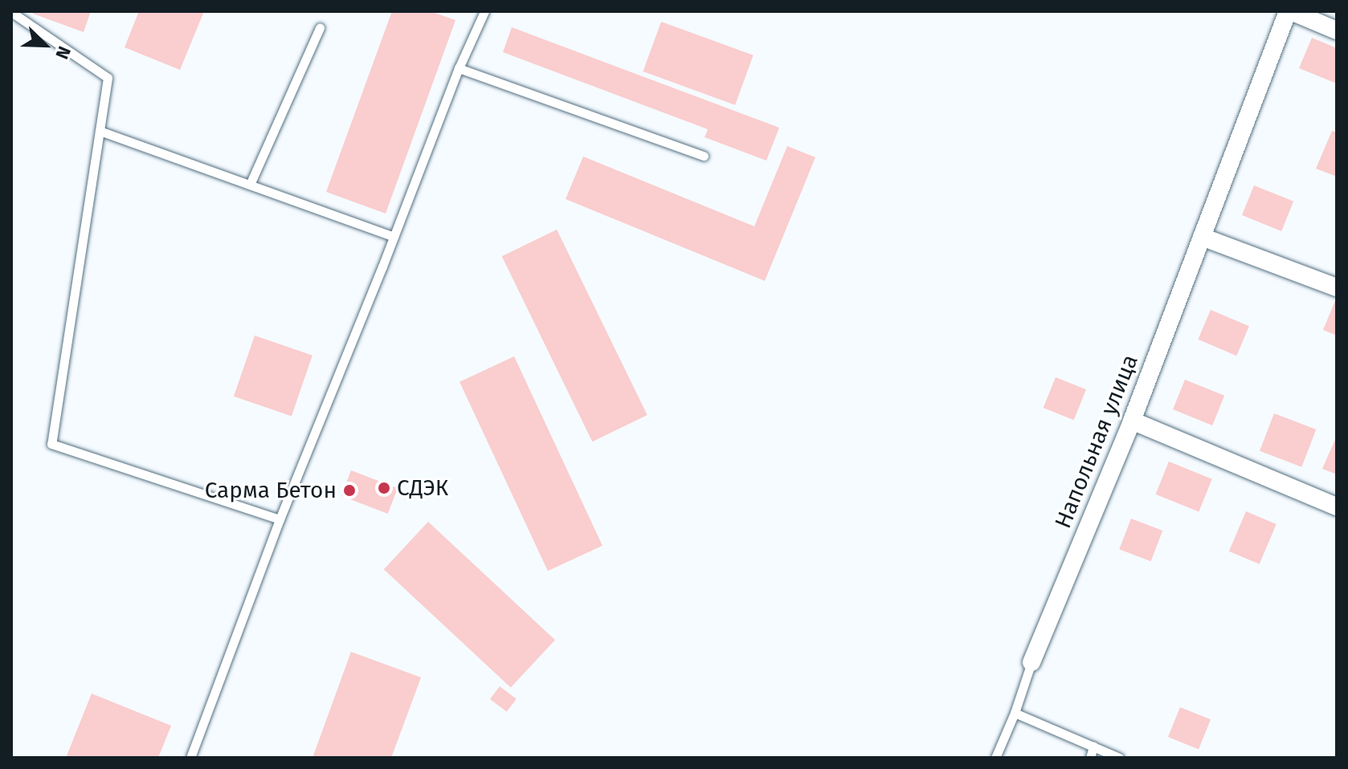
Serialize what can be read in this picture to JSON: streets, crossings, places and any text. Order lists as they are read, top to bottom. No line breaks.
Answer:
{"streets":{"street":["Напольная улица"]},"places":["СДЭК","Сарма Бетон"],"north":"bottom right"}
